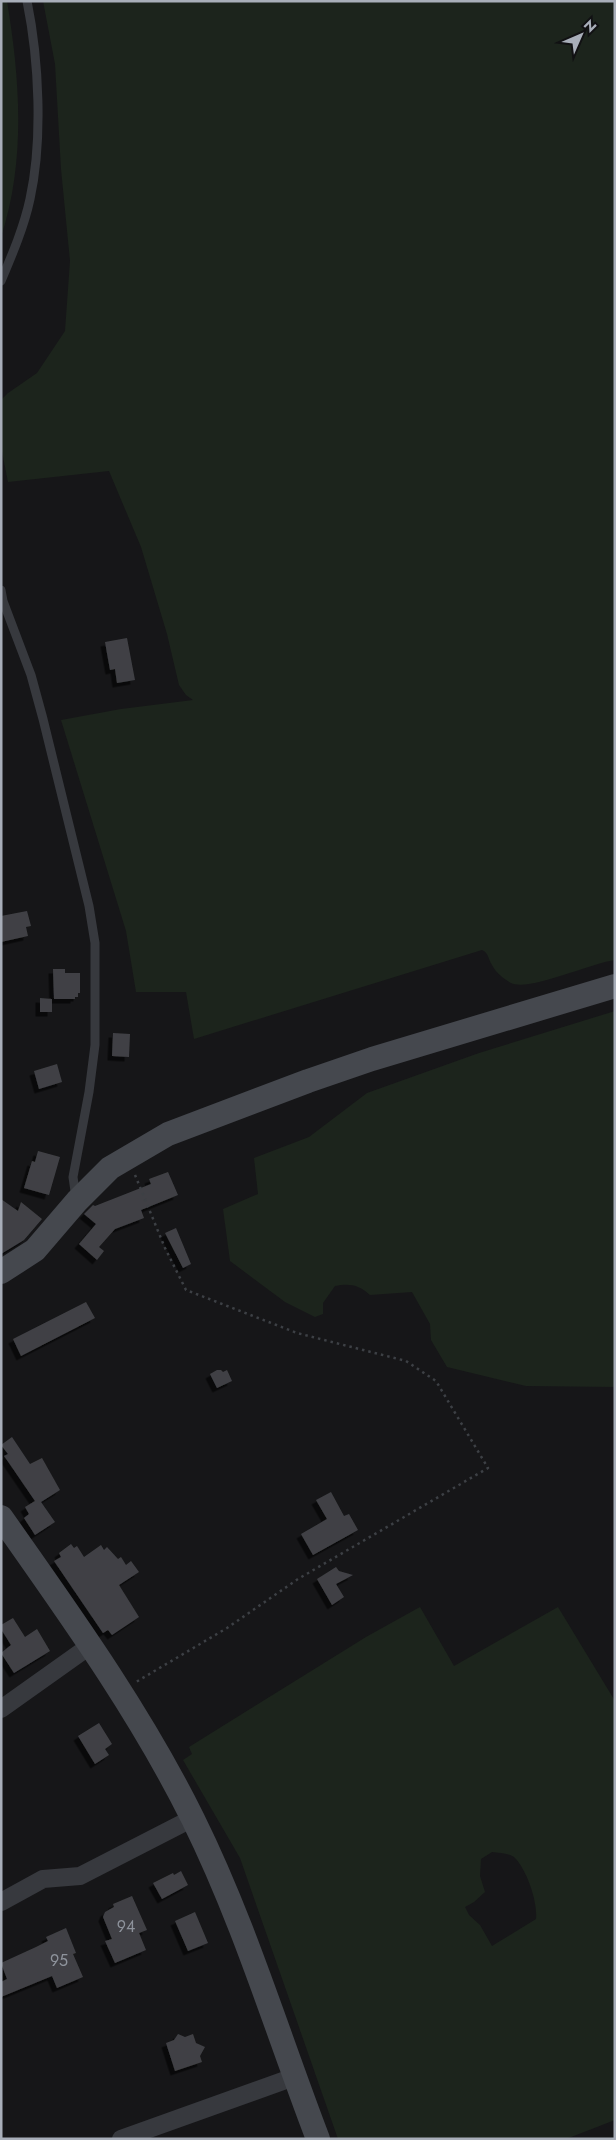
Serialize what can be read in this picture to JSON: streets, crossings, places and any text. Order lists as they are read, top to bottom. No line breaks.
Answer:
{"house_numbers":["94","95"],"north":"top right"}
